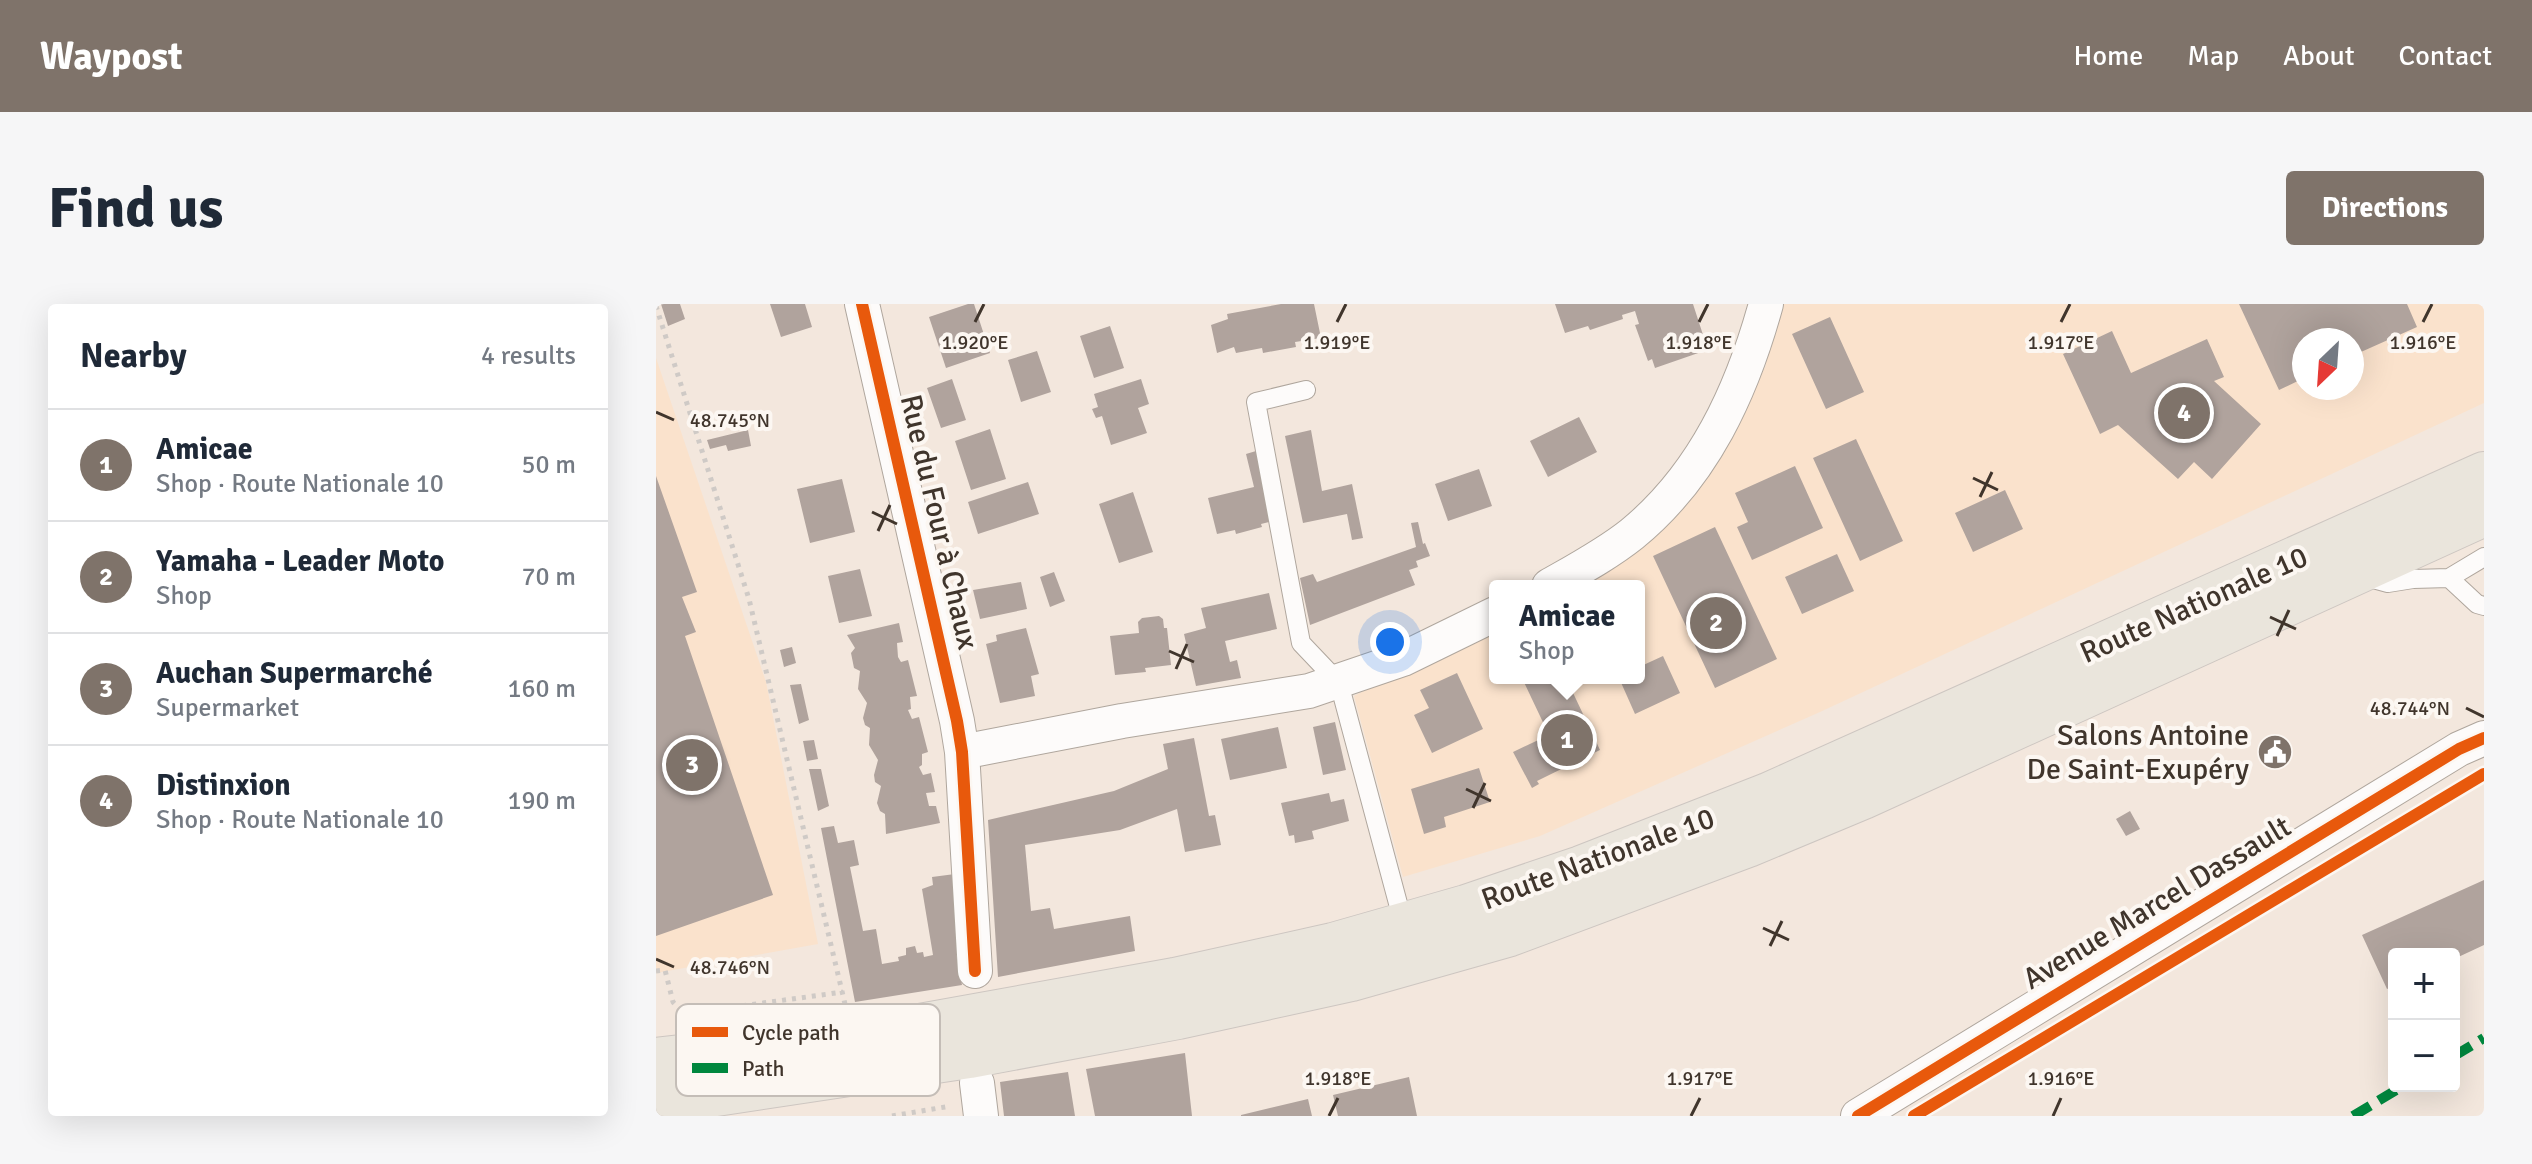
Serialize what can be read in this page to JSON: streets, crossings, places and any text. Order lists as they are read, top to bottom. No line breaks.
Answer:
{"streets":{"main road":["Route Nationale 10"],"street":["Rue du Four à Chaux","Avenue Marcel Dassault"]},"places":{"public building":["Salons Antoine De Saint-Exupéry"]},"legend":["Cycle path","Path"],"north":"bottom left","page":{"header":"Waypost","nav":["Home","Map","About","Contact"],"buttons":"Directions","title":"Find us","heading":["Nearby","4 results"],"pins":["4","2","1","3"],"list":[{"mark":"1","name":"Amicae","note":"Shop · Route Nationale 10","value":"50 m"},{"mark":"2","name":"Yamaha - Leader Moto","note":"Shop","value":"70 m"},{"mark":"3","name":"Auchan Supermarché","note":"Supermarket","value":"160 m"},{"mark":"4","name":"Distinxion","note":"Shop · Route Nationale 10","value":"190 m"}],"popup":["Amicae","Shop"],"map_buttons":["+","−"]},"coordinates":["1.920°E","1.919°E","1.917°E","1.916°E","1.918°E","48.745°N","48.744°N","48.746°N"]}
